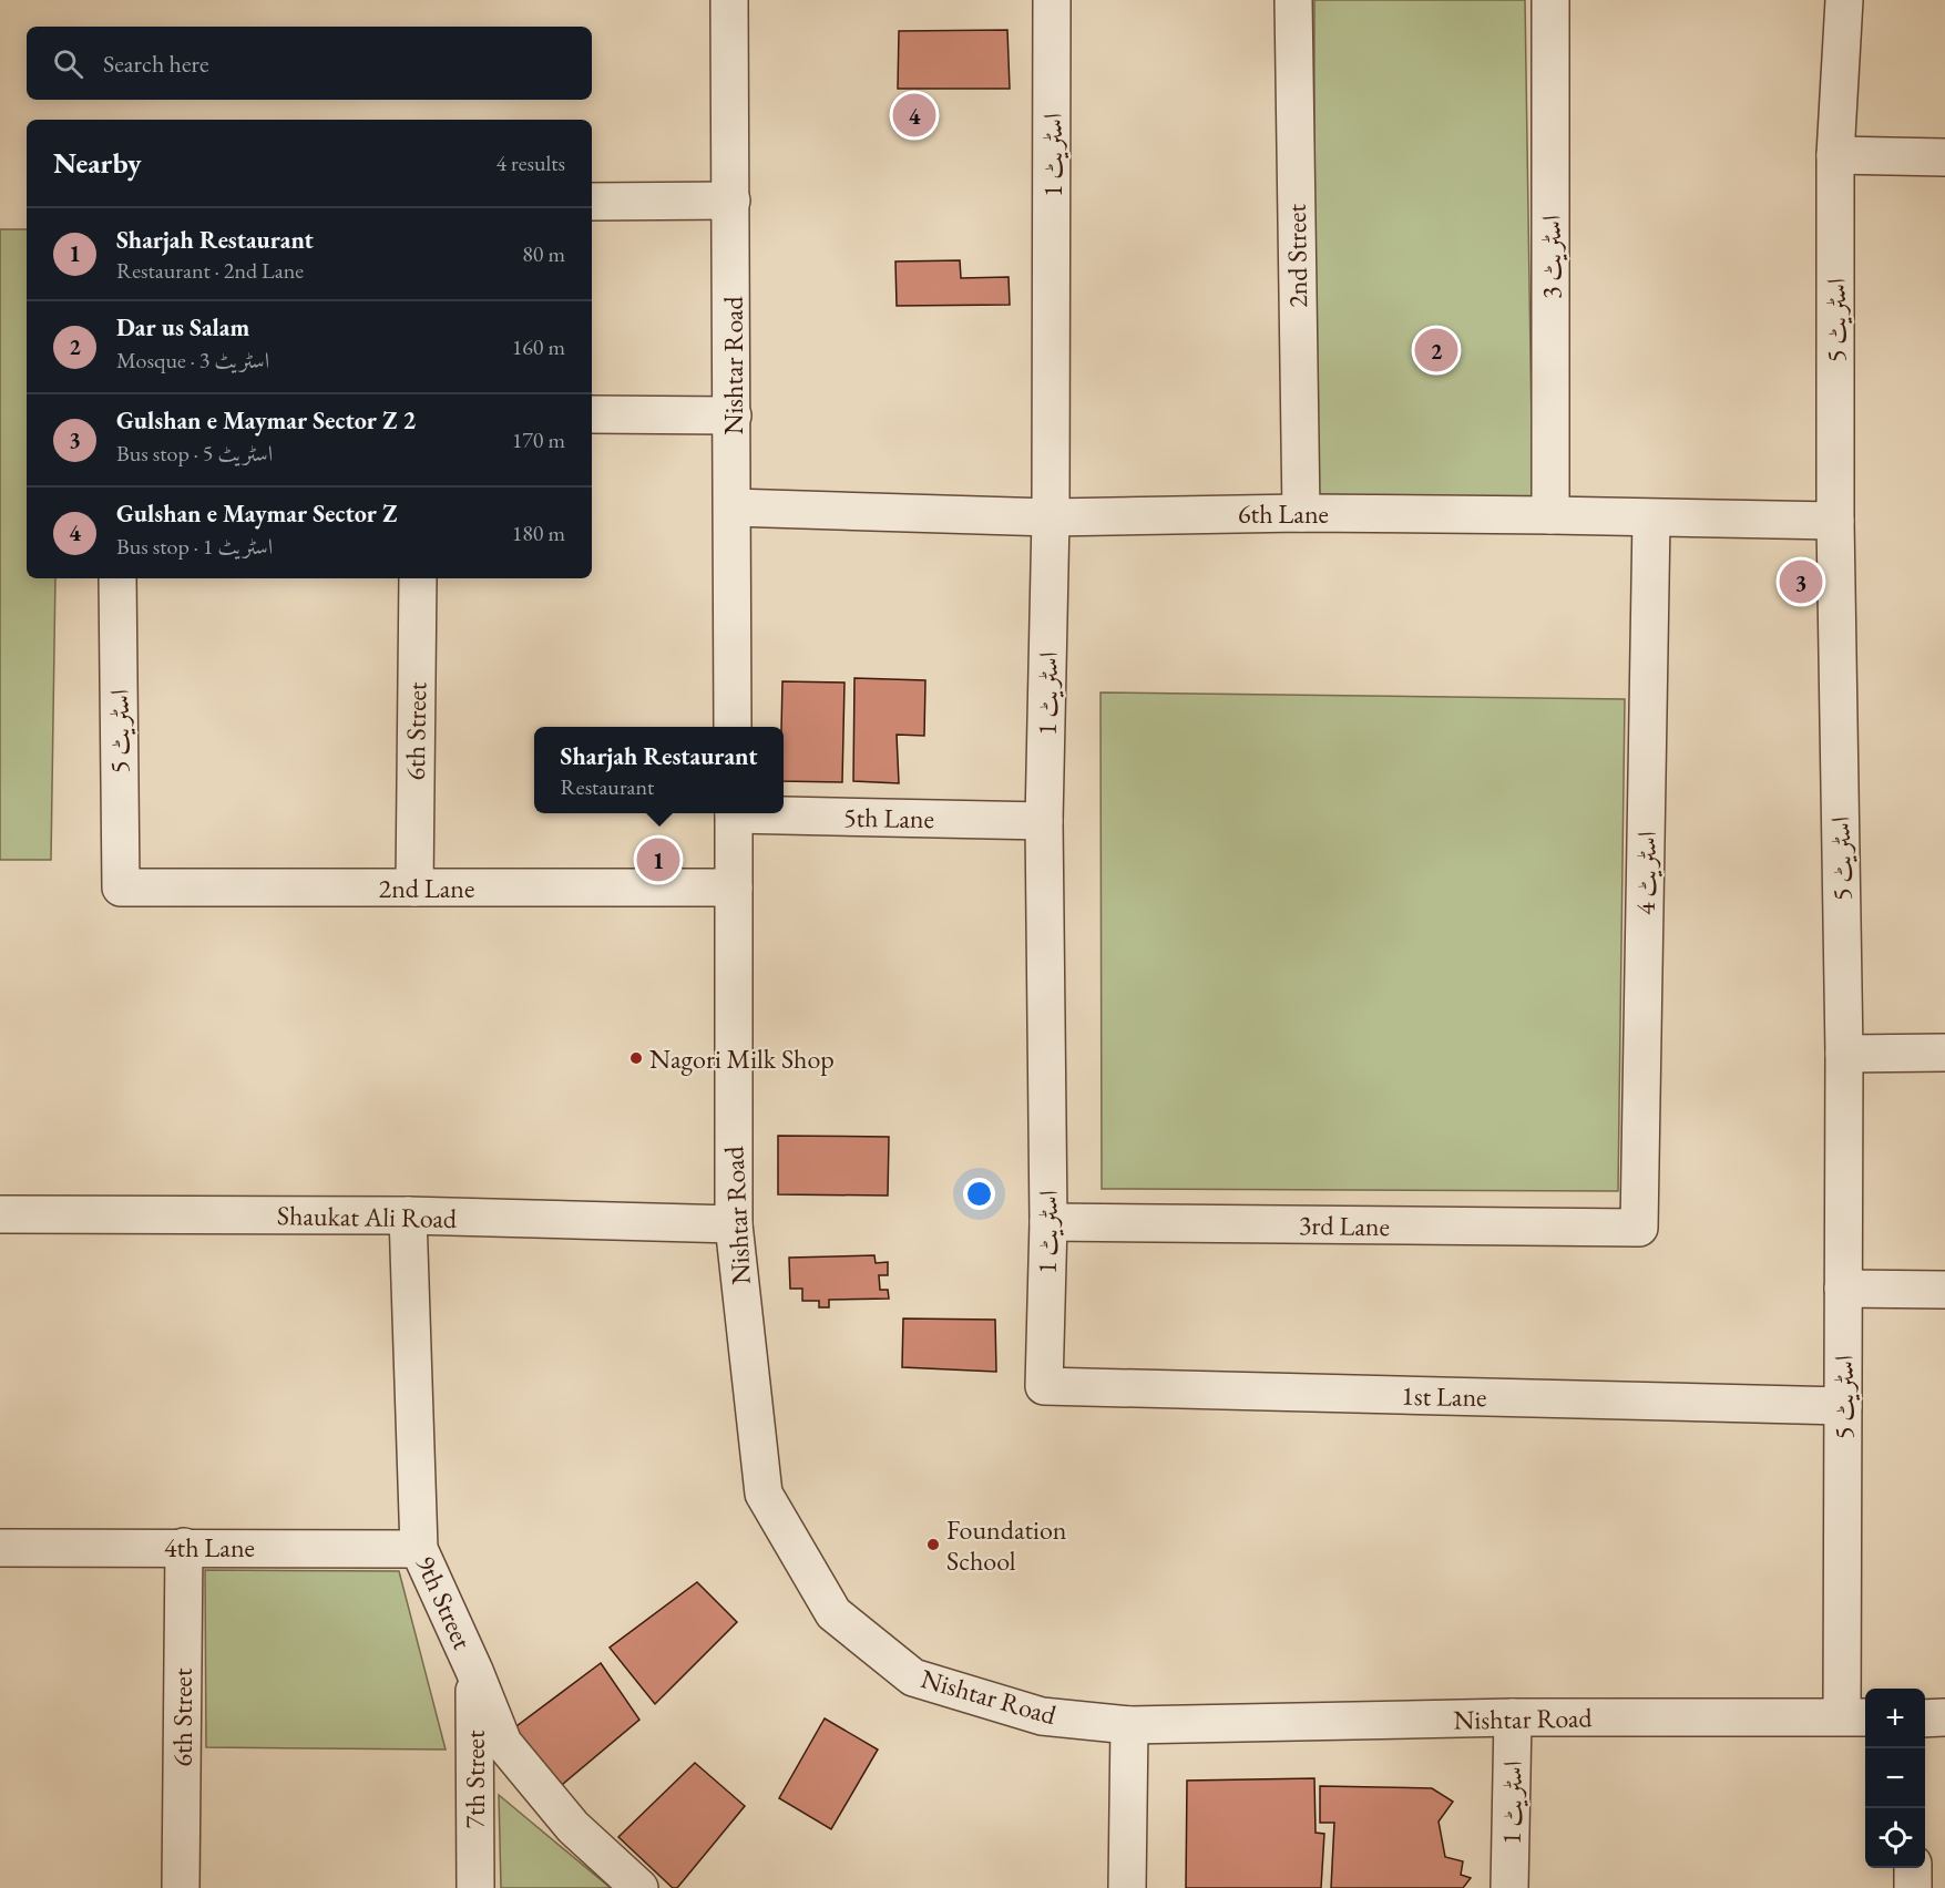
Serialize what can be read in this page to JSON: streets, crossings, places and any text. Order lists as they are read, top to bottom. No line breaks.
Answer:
{"streets":{"street":["اسٹریٹ 1","2nd Street","اسٹریٹ 3","اسٹریٹ 5","Nishtar Road","6th Lane","6th Street","5th Lane","اسٹریٹ 4","2nd Lane","Shaukat Ali Road","3rd Lane","1st Lane","4th Lane","9th Street","7th Street"]},"crossings":[["اسٹریٹ 1","Nishtar Road"],["اسٹریٹ 1","6th Lane"],["اسٹریٹ 1","5th Lane"],["اسٹریٹ 1","3rd Lane"],["اسٹریٹ 1","1st Lane"],["2nd Street","6th Lane"],["اسٹریٹ 3","6th Lane"],["اسٹریٹ 5","Nishtar Road"],["اسٹریٹ 5","6th Lane"],["اسٹریٹ 5","2nd Lane"],["اسٹریٹ 5","1st Lane"],["Nishtar Road","6th Lane"],["Nishtar Road","2nd Lane"],["Nishtar Road","Shaukat Ali Road"],["6th Lane","اسٹریٹ 4"],["6th Street","2nd Lane"],["6th Street","4th Lane"],["اسٹریٹ 4","3rd Lane"],["Shaukat Ali Road","9th Street"],["4th Lane","9th Street"],["9th Street","7th Street"]],"places":["Nagori Milk Shop","Foundation School"],"page":{"search":"Search here","pins":["4","2","3","1"],"heading":["Nearby","4 results"],"list":[{"mark":"1","name":"Sharjah Restaurant","note":"Restaurant · 2nd Lane","value":"80 m"},{"mark":"2","name":"Dar us Salam","note":"Mosque · اسٹریٹ 3","value":"160 m"},{"mark":"3","name":"Gulshan e Maymar Sector Z 2","note":"Bus stop · اسٹریٹ 5","value":"170 m"},{"mark":"4","name":"Gulshan e Maymar Sector Z","note":"Bus stop · اسٹریٹ 1","value":"180 m"}],"popup":["Sharjah Restaurant","Restaurant"],"map_buttons":["+","−"]}}
